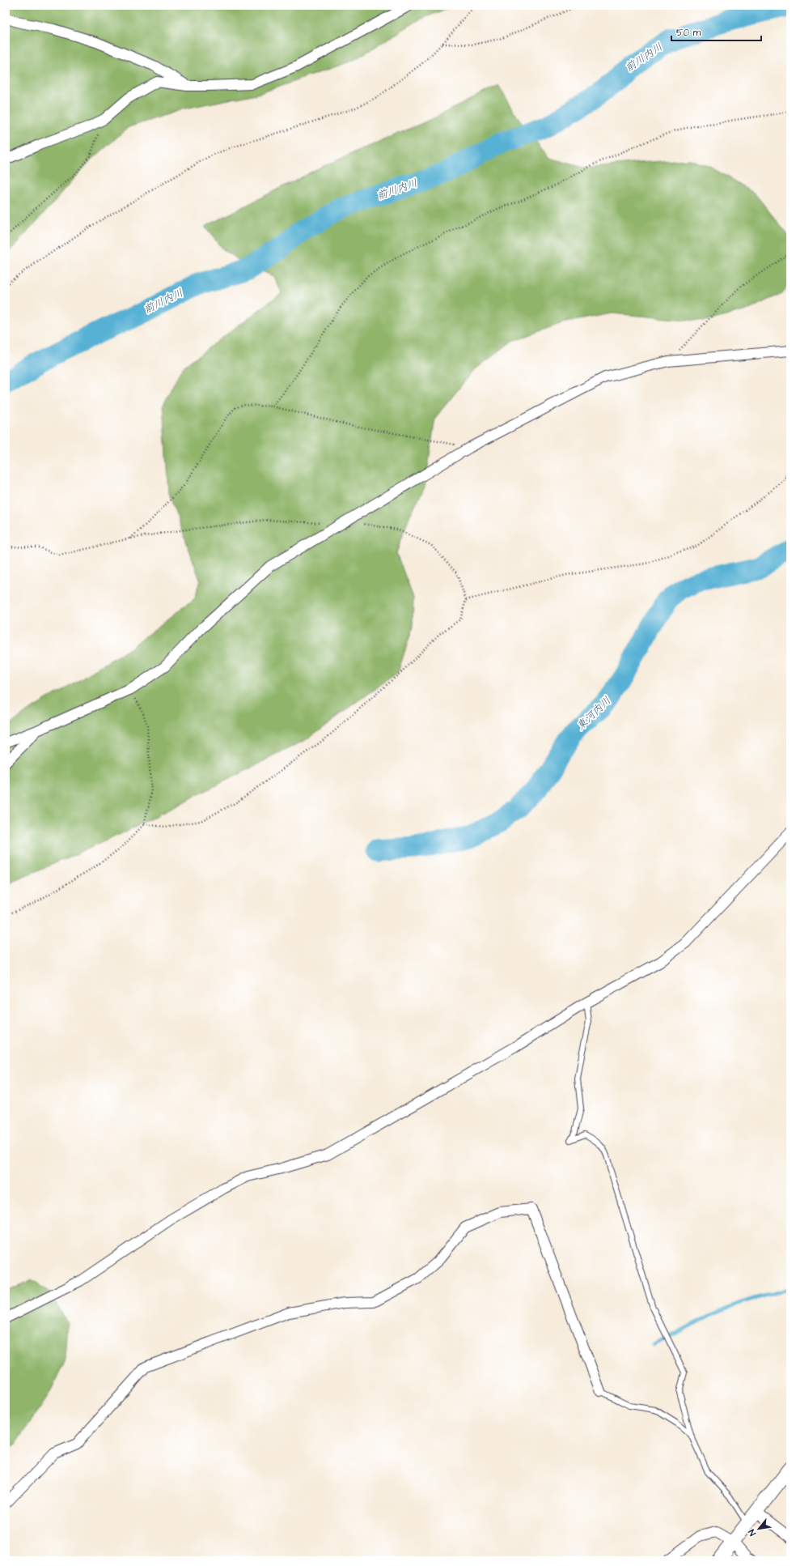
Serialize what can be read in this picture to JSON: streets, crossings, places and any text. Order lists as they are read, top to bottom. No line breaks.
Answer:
{"water":["前川内川","東河内川"],"scale_bar":"50 m","north":"bottom left"}
